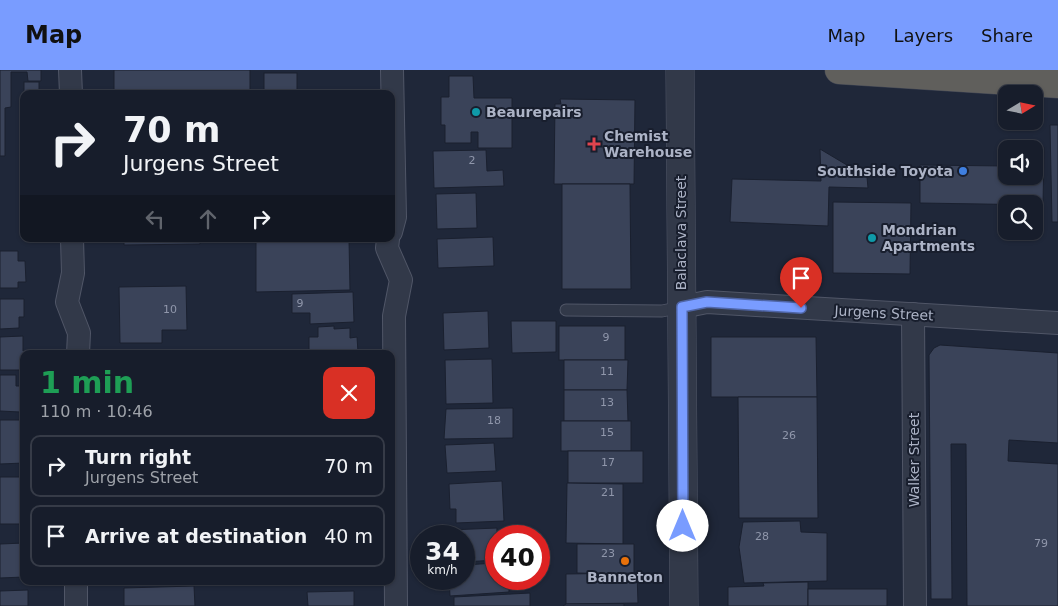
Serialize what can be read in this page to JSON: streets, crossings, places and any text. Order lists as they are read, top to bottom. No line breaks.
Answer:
{"streets":{"street":["Balaclava Street","Jurgens Street","Walker Street"]},"crossings":[["Balaclava Street","Jurgens Street"],["Jurgens Street","Walker Street"]],"places":{"other":["Beaurepairs","Southside Toyota","Mondrian Apartments","Banneton"],"health":["Chemist Warehouse"]},"house_numbers":["2","9","10","9","11","13","18","15","26","17","21","28","79","23"],"north":"right","page":{"header":"Map","nav":["Map","Layers","Share"],"turn":["70 m","Jurgens Street"],"heading":["1 min","110 m · 10:46"],"list":[{"name":"Turn right","note":"Jurgens Street","value":"70 m"},{"name":"Arrive at destination","value":"40 m"}],"speed":"34 km/h","limit":"40"}}
